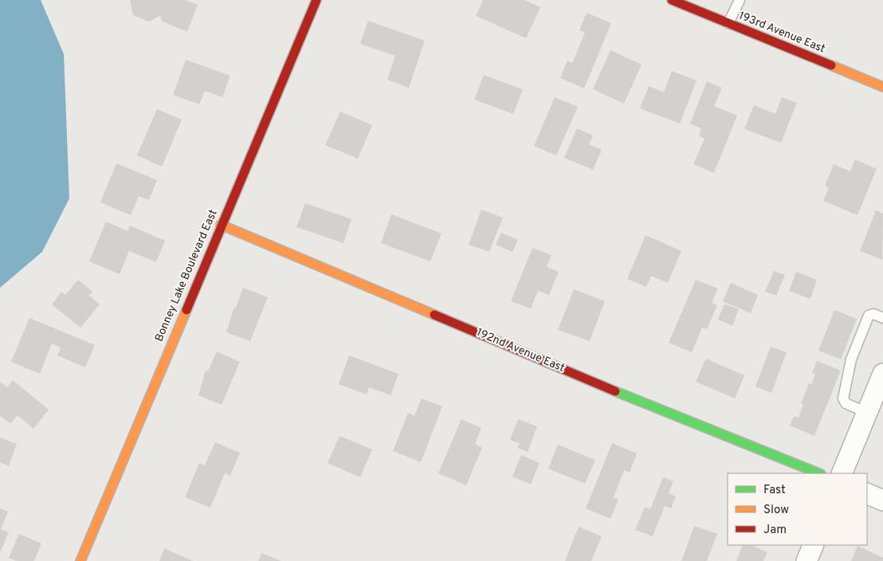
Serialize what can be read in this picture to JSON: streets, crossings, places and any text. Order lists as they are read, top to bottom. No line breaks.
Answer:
{"streets":{"street":["193rd Avenue East","Bonney Lake Boulevard East","192nd Avenue East"]},"crossings":[["Bonney Lake Boulevard East","192nd Avenue East"]],"legend":["Fast","Slow","Jam"]}
